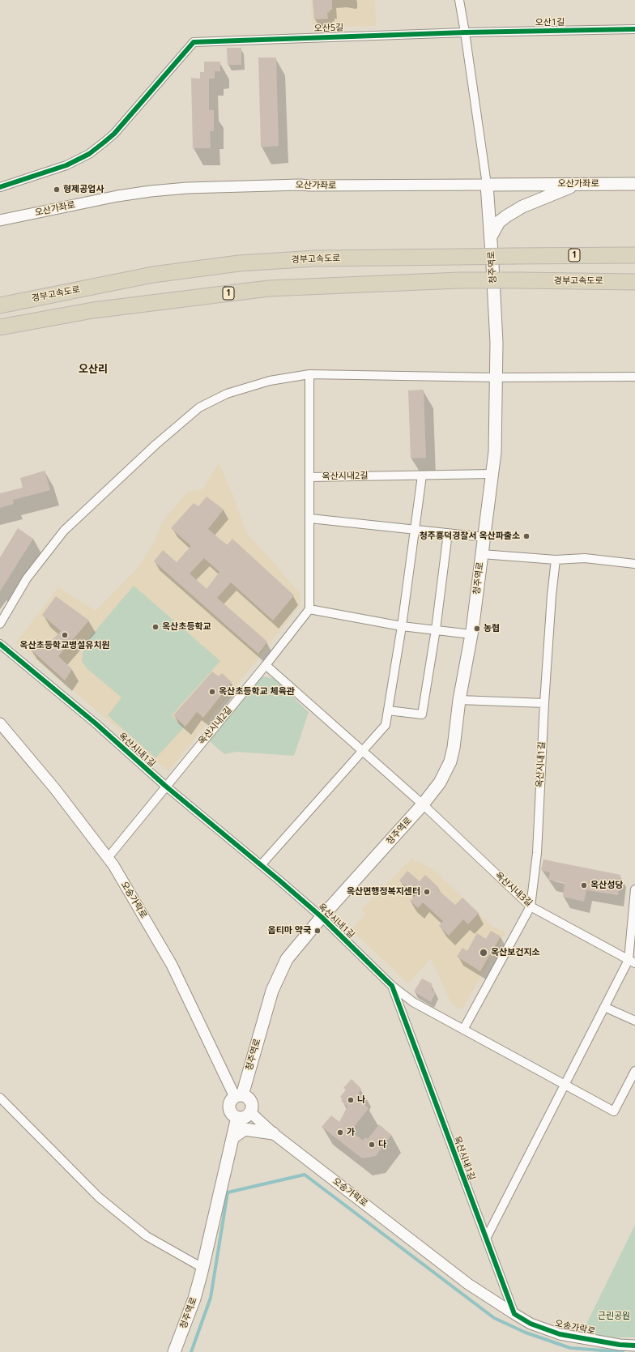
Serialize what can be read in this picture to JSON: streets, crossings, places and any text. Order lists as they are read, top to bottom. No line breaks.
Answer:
{"streets":{"highway":["1","경부고속도로"],"main road":["오산가좌로","청주역로"],"street":["오산1길","오산5길","옥산시내2길","옥산시내1길","옥산시내3길","오송가락로"]},"crossings":[["오산1길","오산5길"],["오산1길","청주역로"],["오산5길","청주역로"],["오산가좌로","청주역로"],["청주역로","옥산시내2길"],["청주역로","옥산시내1길"],["청주역로","옥산시내3길"],["청주역로","오송가락로"],["옥산시내2길","옥산시내1길"],["옥산시내2길","오송가락로"],["옥산시내1길","옥산시내3길"],["옥산시내1길","오송가락로"]],"districts":["오산리"],"parks":["근린공원"],"places":["형제공업사","청주흥덕경찰서 옥산파출소","옥산초등학교","농협","옥산초등학교병설유치원","옥산초등학교 체육관","옥산성당","옥산면행정복지센터","옵티마 약국","옥산보건지소","나","가","다"]}
